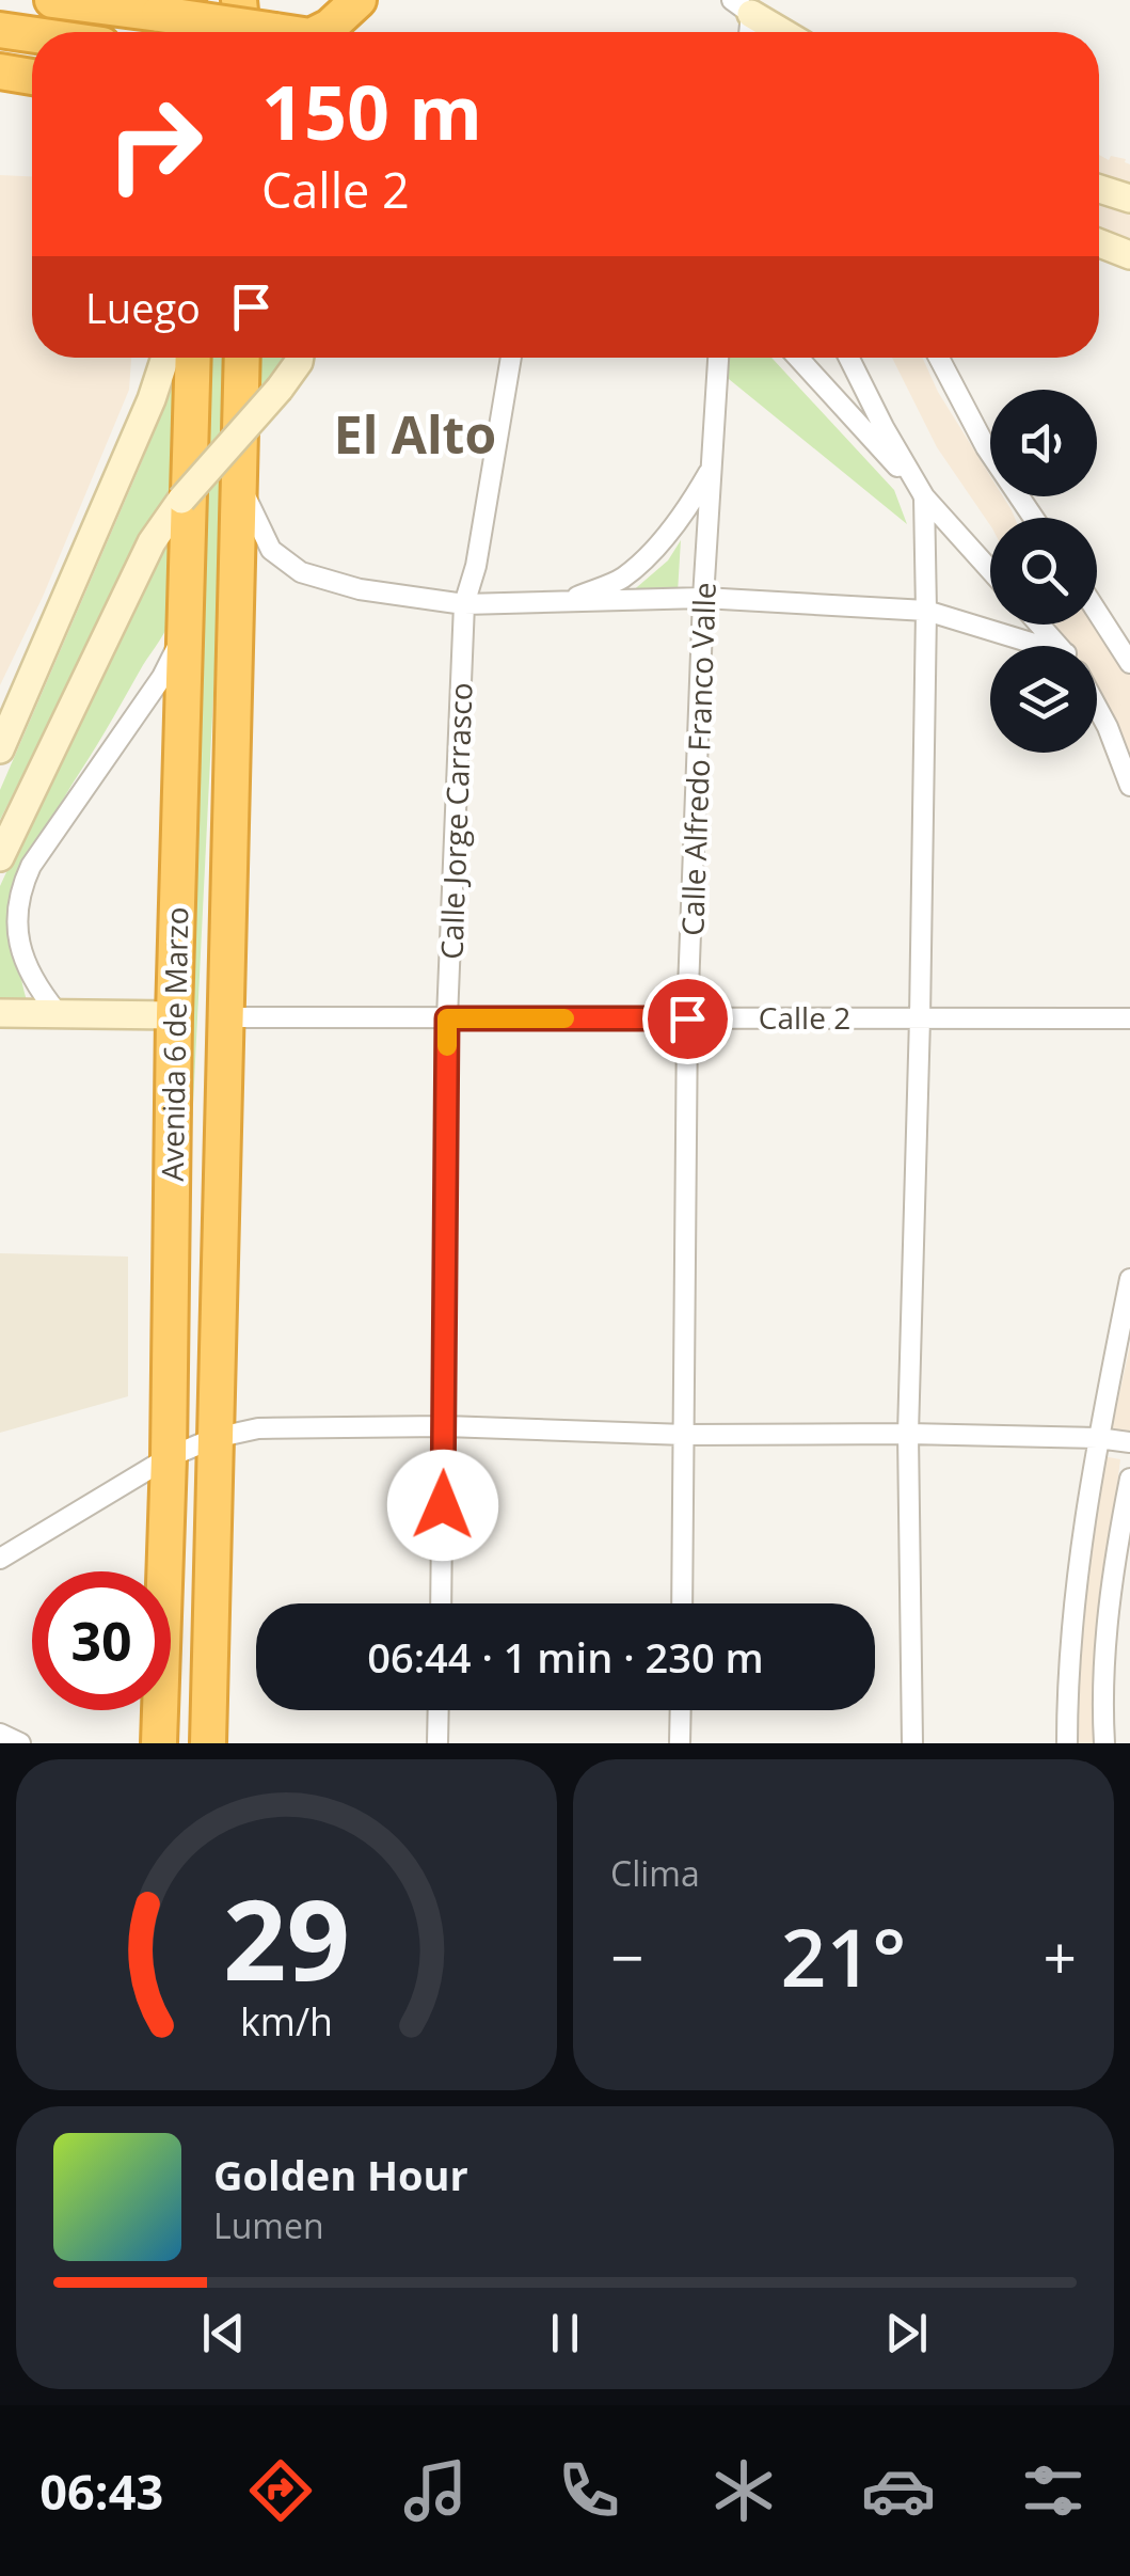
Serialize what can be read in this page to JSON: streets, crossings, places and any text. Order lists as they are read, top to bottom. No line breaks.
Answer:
{"streets":{"highway":["Avenida 6 de Marzo"],"street":["Calle Alfredo Franco Valle","Calle Jorge Carrasco","Calle 2"]},"crossings":[["Calle Alfredo Franco Valle","Calle 2"],["Calle Jorge Carrasco","Calle 2"],["Calle 2","Avenida 6 de Marzo"]],"districts":["El Alto"],"page":{"turn":["150 m","Calle 2"],"then":"Luego","limit":"30","trip":"06:44 · 1 min · 230 m","tile":"Clima","heat":["−","21°","+"],"song":["Golden Hour","Lumen"],"tabs":"06:43","gauge":["29","km/h"]}}
